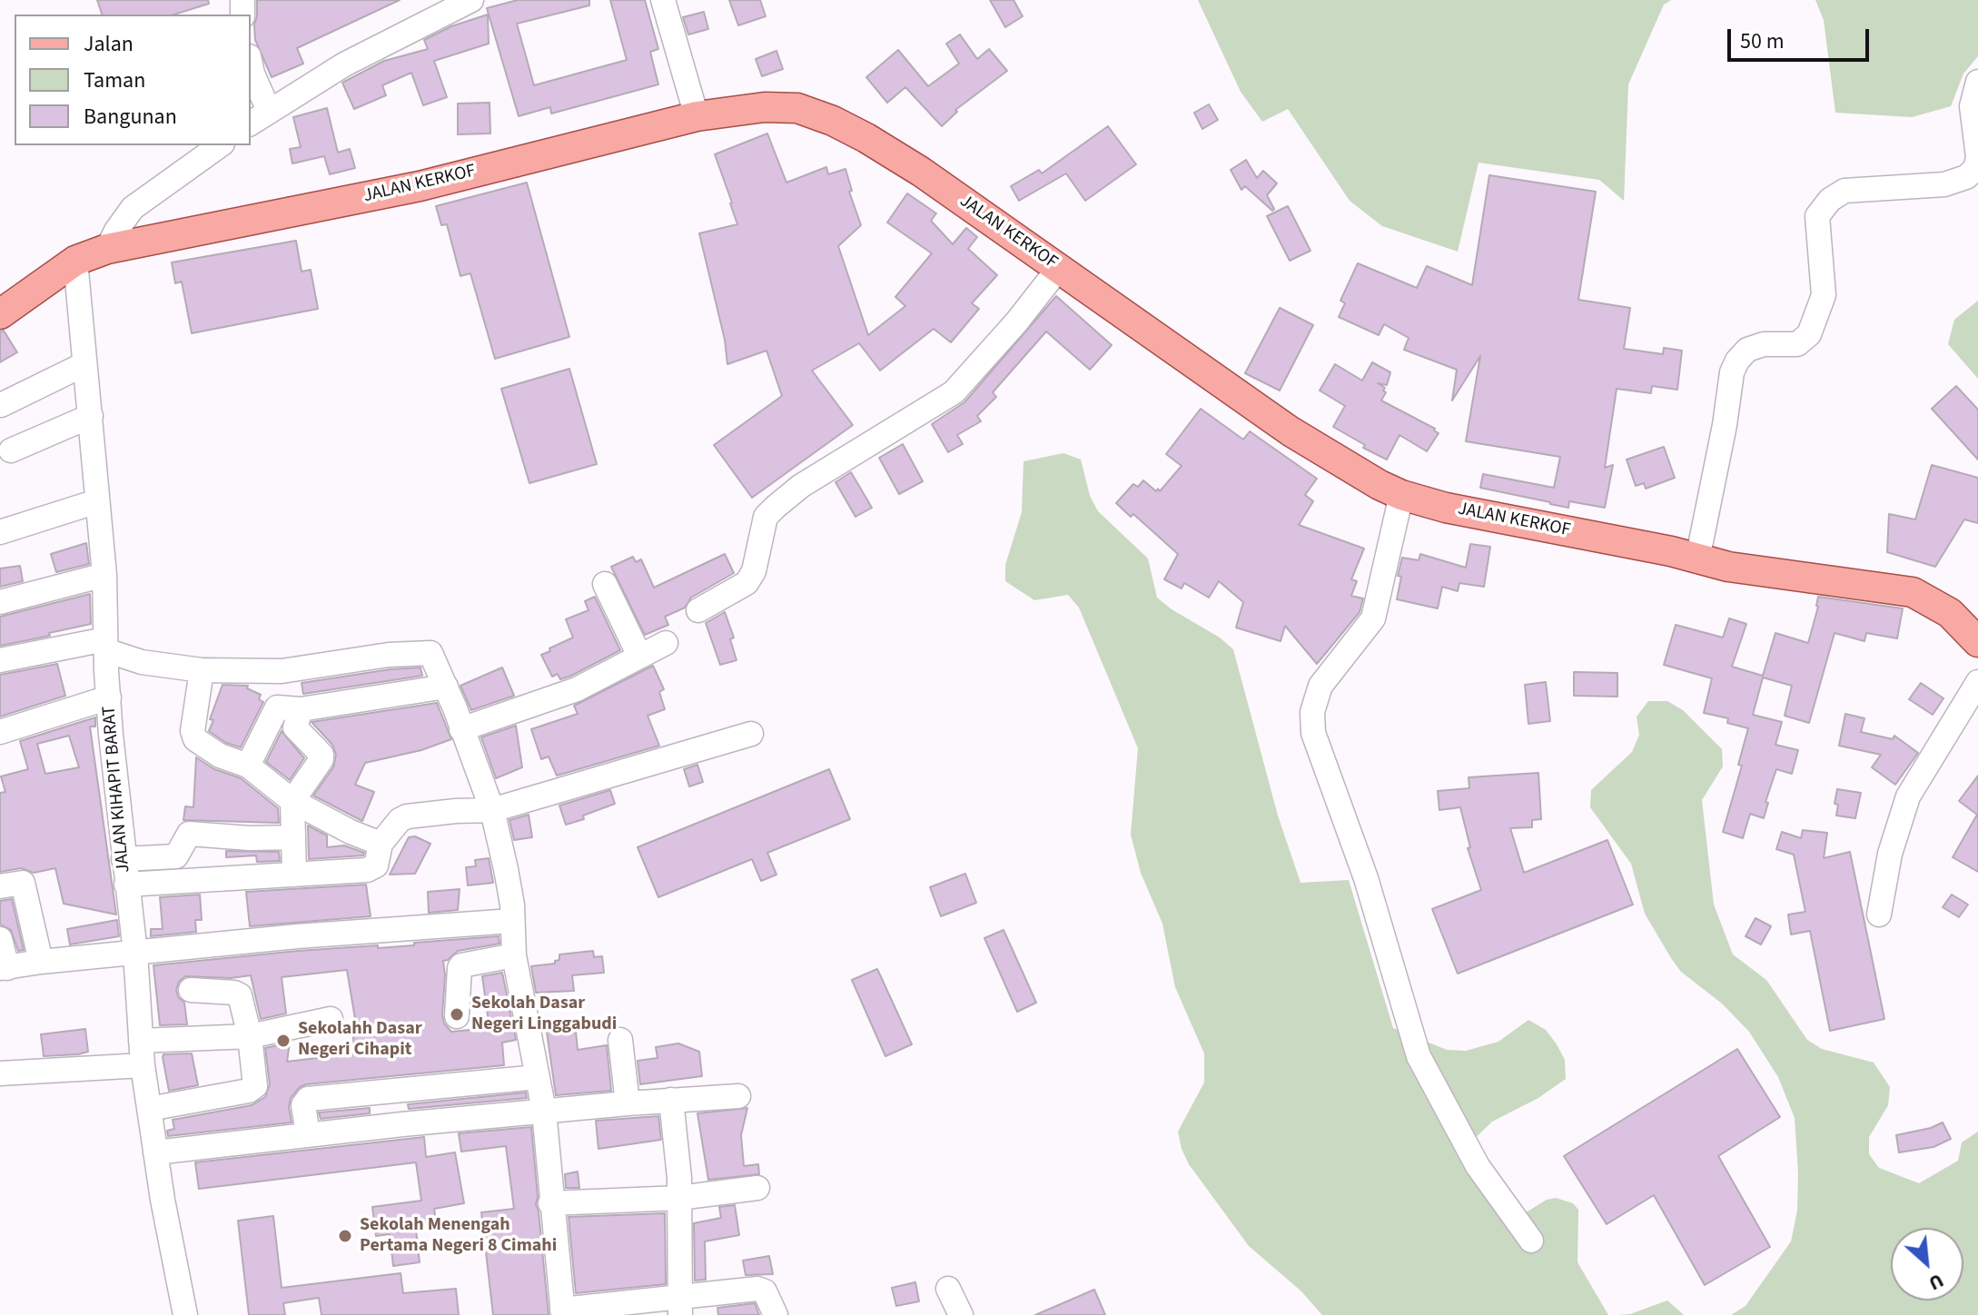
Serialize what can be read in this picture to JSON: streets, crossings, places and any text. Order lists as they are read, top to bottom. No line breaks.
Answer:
{"streets":{"main road":["JALAN KERKOF"],"street":["JALAN KIHAPIT BARAT"]},"crossings":[["JALAN KERKOF","JALAN KIHAPIT BARAT"]],"places":["Sekolah Dasar Negeri Linggabudi","Sekolahh Dasar Negeri Cihapit","Sekolah Menengah Pertama Negeri 8 Cimahi"],"legend":["Jalan","Taman","Bangunan"],"scale_bar":"50 m","north":"bottom right"}
